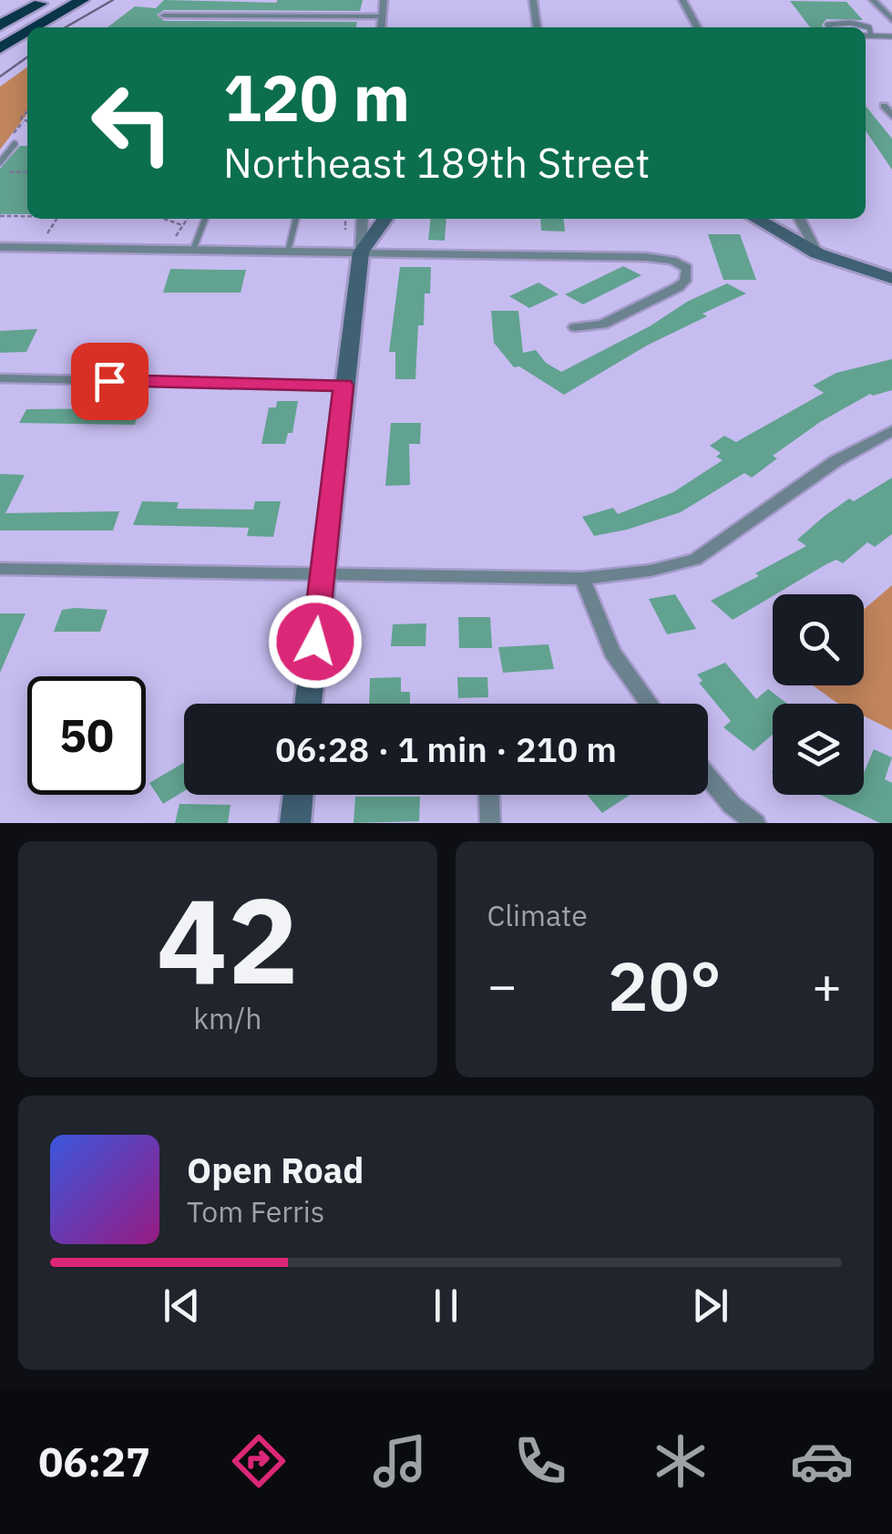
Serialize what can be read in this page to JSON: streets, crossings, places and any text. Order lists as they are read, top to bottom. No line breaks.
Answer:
{"page":{"turn":["120 m","Northeast 189th Street"],"limit":"50","trip":"06:28 · 1 min · 210 m","tile":[["42","km/h"],"Climate"],"heat":["−","20°","+"],"song":["Open Road","Tom Ferris"],"tabs":"06:27"}}
